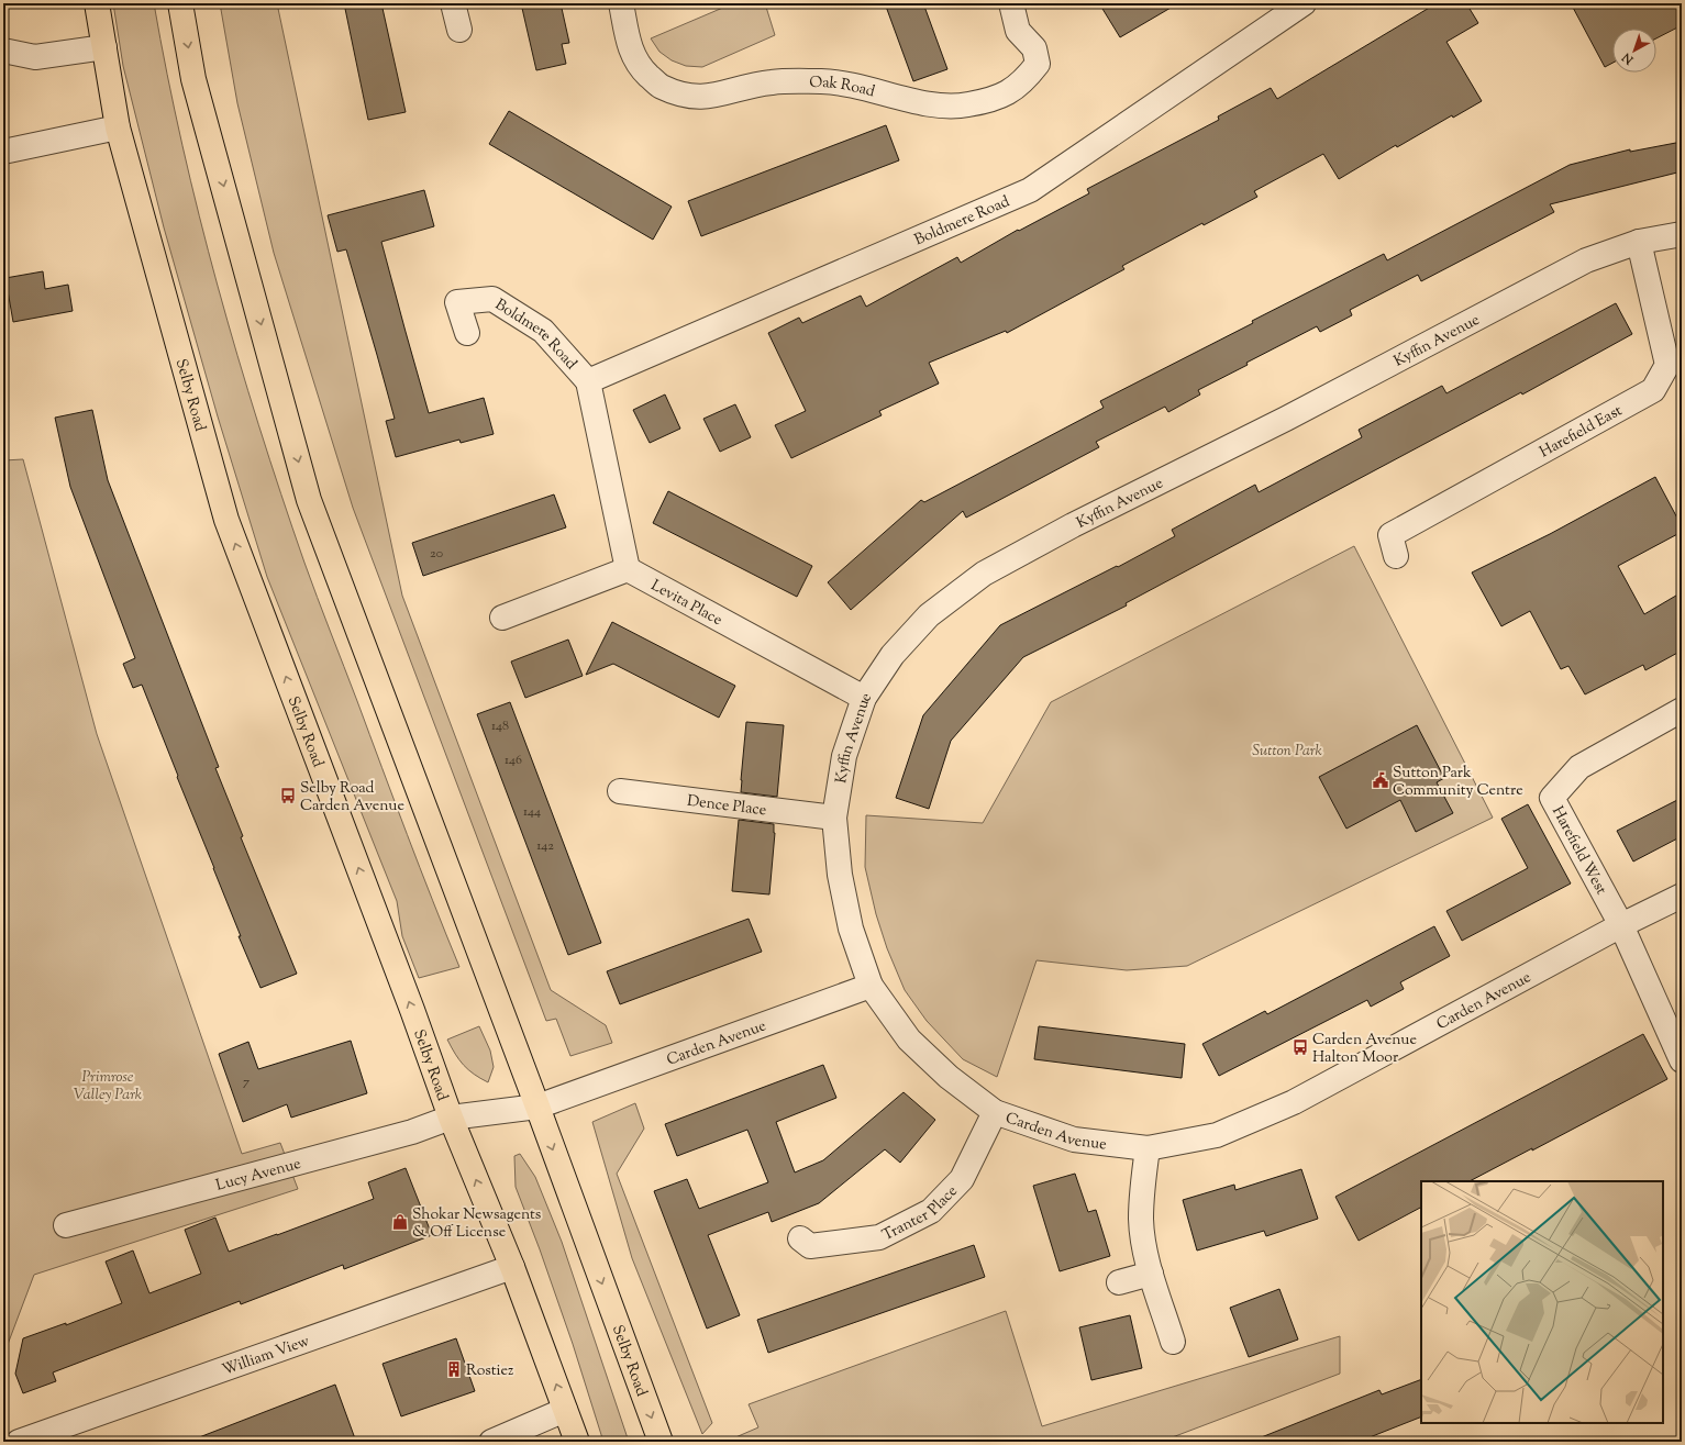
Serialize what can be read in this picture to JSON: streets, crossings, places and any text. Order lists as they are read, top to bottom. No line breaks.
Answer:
{"streets":{"main road":["Selby Road"],"street":["Oak Road","Boldmere Road","Kyffin Avenue","Harefield East","Levita Place","Dence Place","Harefield West","Carden Avenue","Lucy Avenue","Tranter Place","William View"]},"crossings":[["Boldmere Road","Levita Place"],["Kyffin Avenue","Harefield East"],["Kyffin Avenue","Levita Place"],["Kyffin Avenue","Dence Place"],["Kyffin Avenue","Carden Avenue"],["Selby Road","Carden Avenue"],["Selby Road","Lucy Avenue"],["Selby Road","William View"],["Harefield West","Carden Avenue"],["Carden Avenue","Lucy Avenue"],["Carden Avenue","Tranter Place"]],"parks":["Sutton Park","Primrose Valley Park"],"places":{"public building":["Sutton Park Community Centre"],"bus stop":["Selby Road Carden Avenue","Carden Avenue Halton Moor"],"shop":["Shokar Newsagents & Off License"],"building":["Rostiez"]},"house_numbers":["20","148","146","144","142","7"],"north":"bottom left"}
